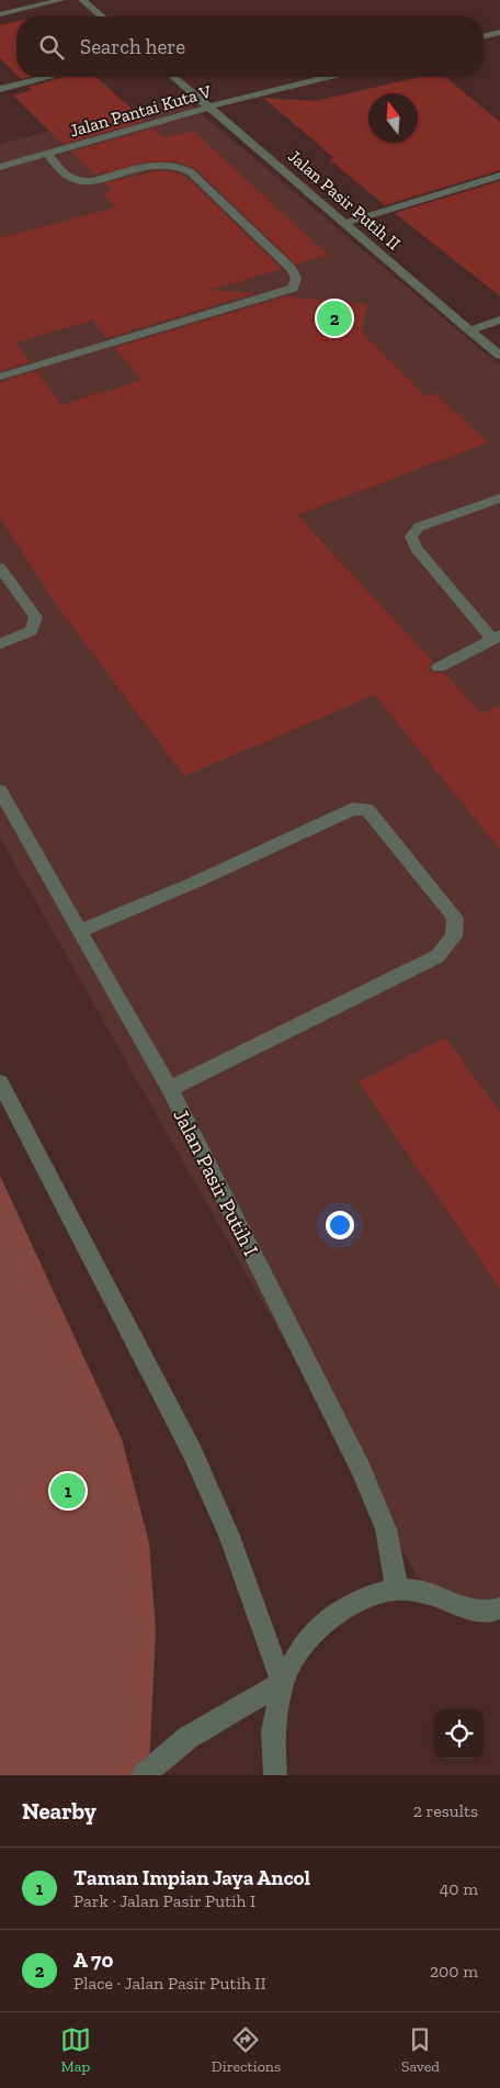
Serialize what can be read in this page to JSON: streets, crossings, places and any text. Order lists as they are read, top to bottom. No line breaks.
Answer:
{"streets":{"street":["Jalan Pantai Kuta V","Jalan Pasir Putih II","Jalan Pasir Putih I"]},"crossings":[["Jalan Pantai Kuta V","Jalan Pasir Putih II"]],"north":"top","page":{"search":"Search here","pins":["2","1"],"heading":["Nearby","2 results"],"list":[{"mark":"1","name":"Taman Impian Jaya Ancol","note":"Park · Jalan Pasir Putih I","value":"40 m"},{"mark":"2","name":"A 70","note":"Place · Jalan Pasir Putih II","value":"200 m"}],"nav":["Map","Directions","Saved"]}}
